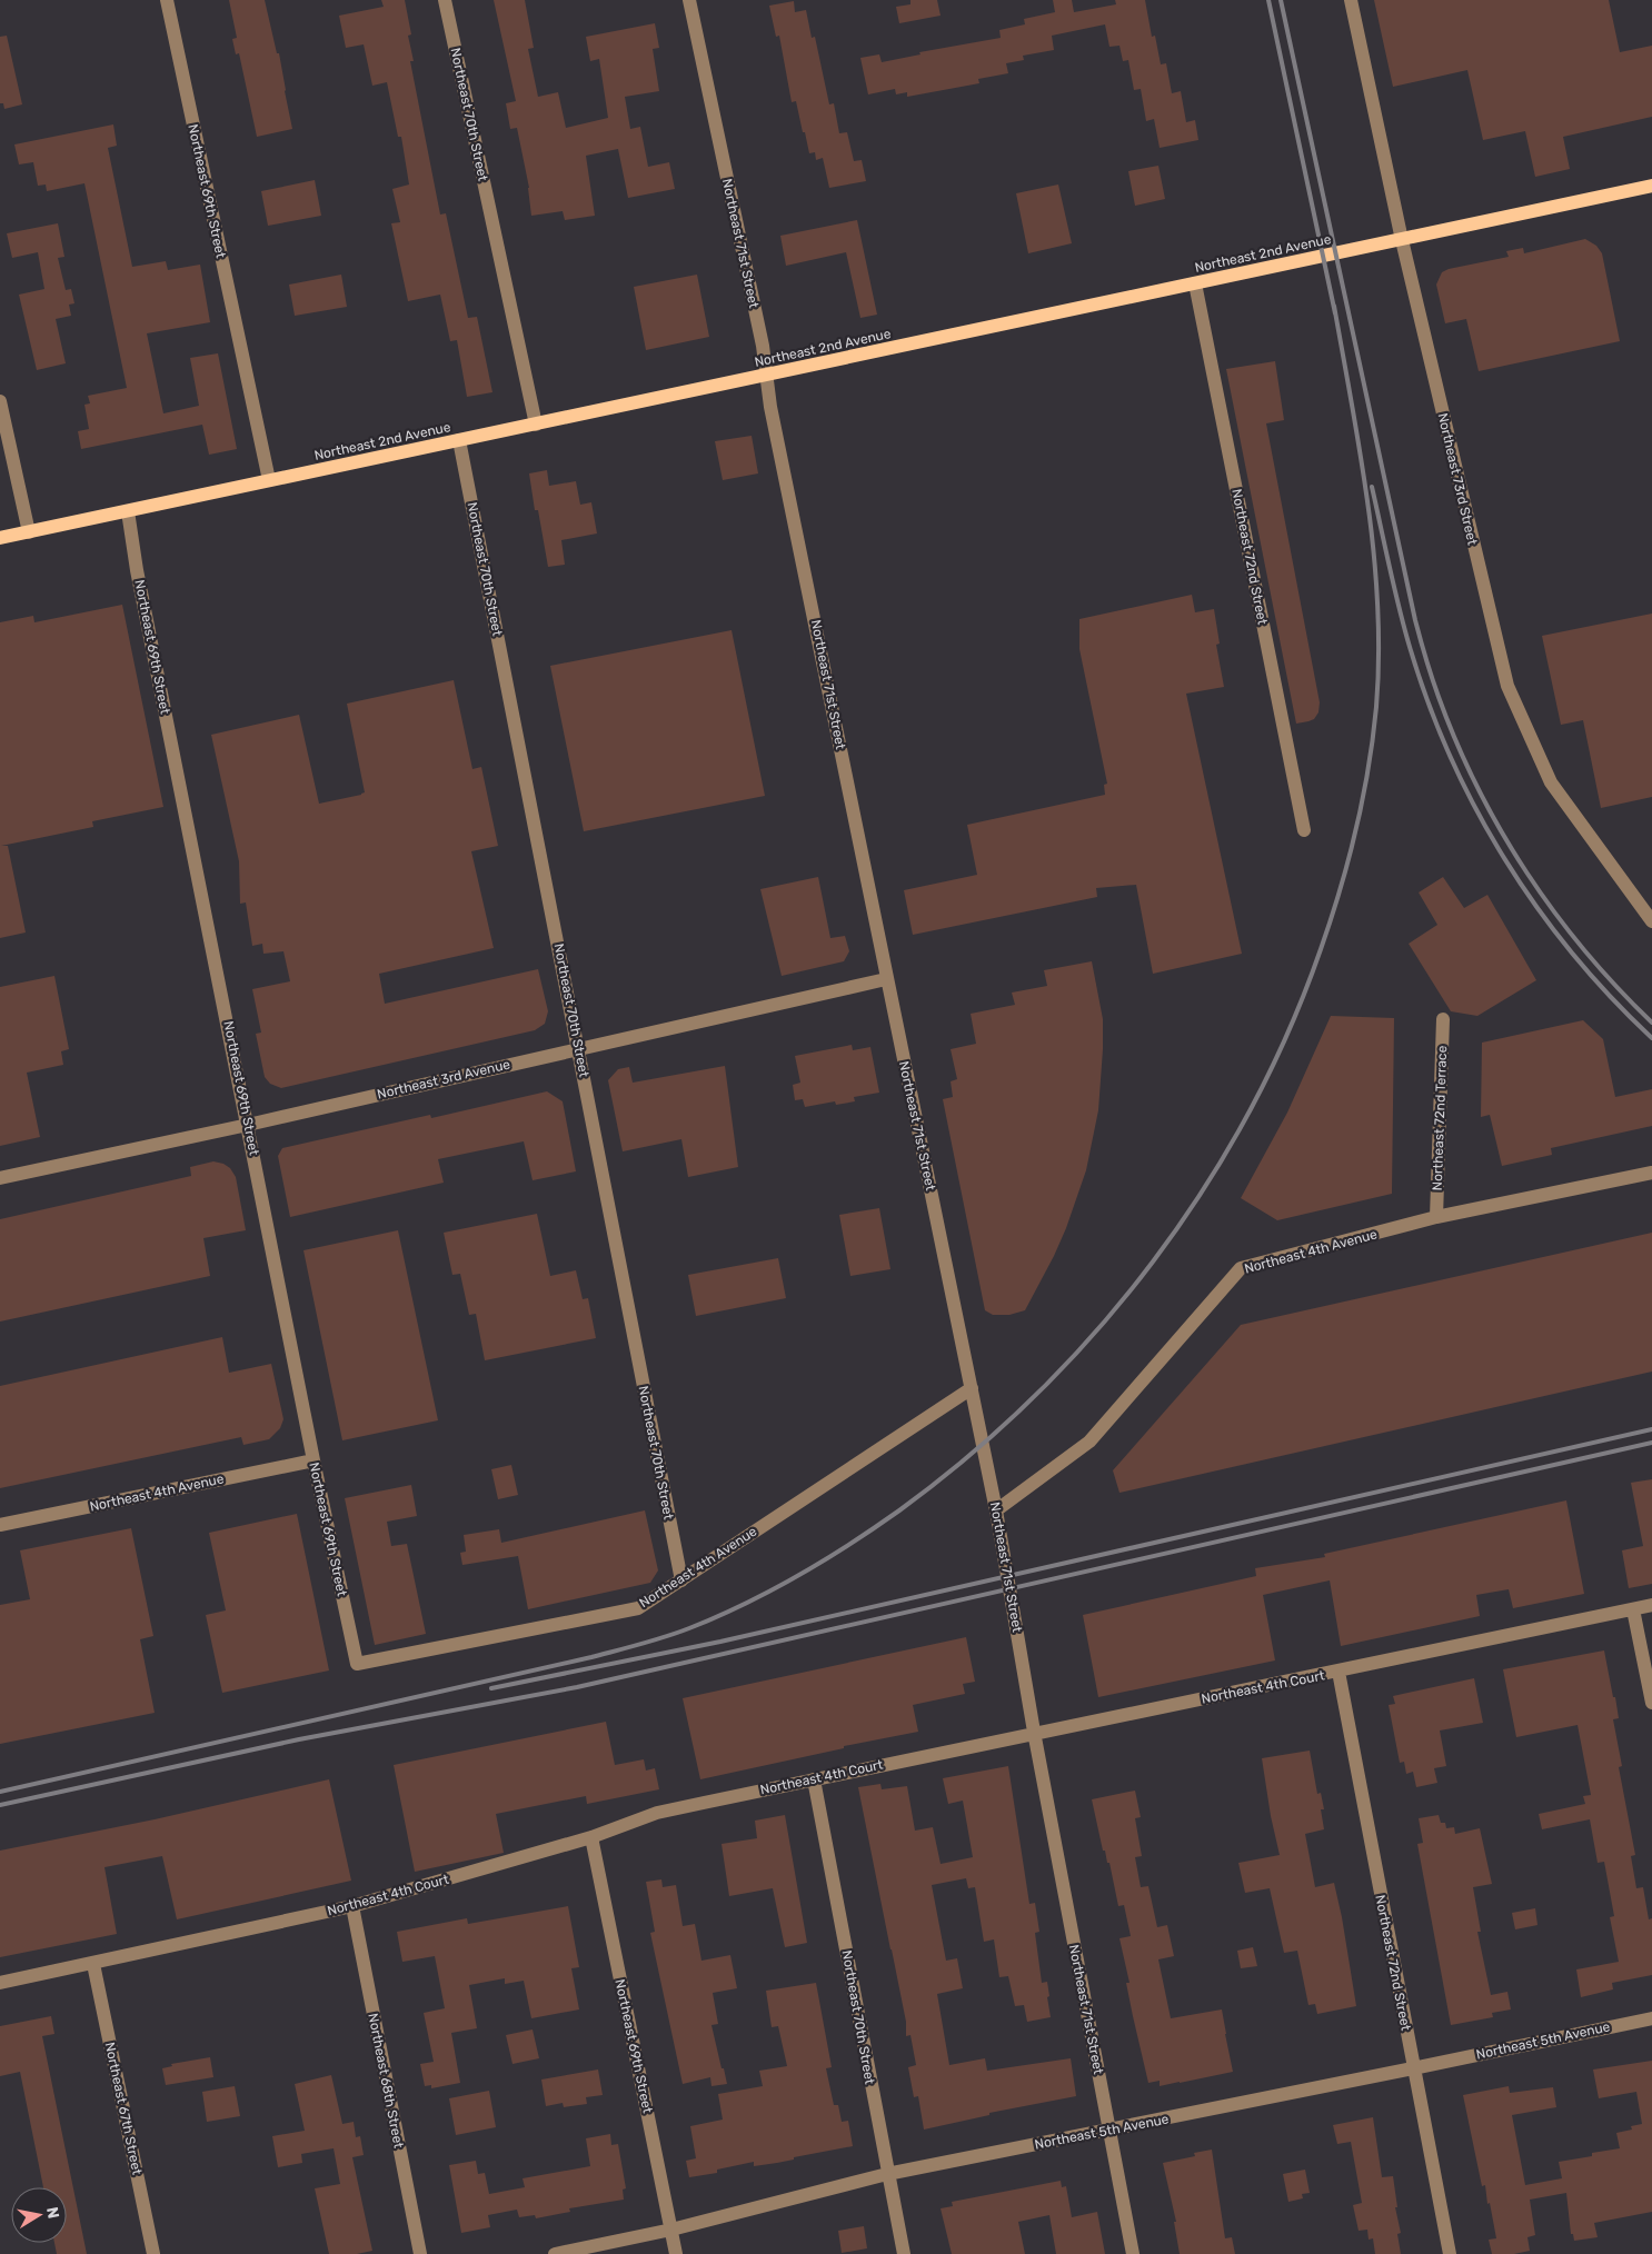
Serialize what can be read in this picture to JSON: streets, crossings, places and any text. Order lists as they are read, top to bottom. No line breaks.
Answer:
{"streets":{"main road":["Northeast 2nd Avenue"],"street":["Northeast 70th Street","Northeast 69th Street","Northeast 71st Street","Northeast 73rd Street","Northeast 72nd Street","Northeast 3rd Avenue","Northeast 72nd Terrace","Northeast 4th Avenue","Northeast 4th Court","Northeast 5th Avenue","Northeast 68th Street","Northeast 67th Street"]},"crossings":[["Northeast 70th Street","Northeast 2nd Avenue"],["Northeast 70th Street","Northeast 3rd Avenue"],["Northeast 70th Street","Northeast 4th Avenue"],["Northeast 70th Street","Northeast 4th Court"],["Northeast 70th Street","Northeast 5th Avenue"],["Northeast 69th Street","Northeast 2nd Avenue"],["Northeast 69th Street","Northeast 3rd Avenue"],["Northeast 69th Street","Northeast 4th Avenue"],["Northeast 69th Street","Northeast 4th Court"],["Northeast 69th Street","Northeast 5th Avenue"],["Northeast 71st Street","Northeast 2nd Avenue"],["Northeast 71st Street","Northeast 3rd Avenue"],["Northeast 71st Street","Northeast 4th Avenue"],["Northeast 71st Street","Northeast 4th Court"],["Northeast 71st Street","Northeast 5th Avenue"],["Northeast 2nd Avenue","Northeast 73rd Street"],["Northeast 2nd Avenue","Northeast 72nd Street"],["Northeast 72nd Street","Northeast 4th Court"],["Northeast 72nd Street","Northeast 5th Avenue"],["Northeast 72nd Terrace","Northeast 4th Avenue"],["Northeast 4th Court","Northeast 68th Street"],["Northeast 4th Court","Northeast 67th Street"]],"north":"right"}
